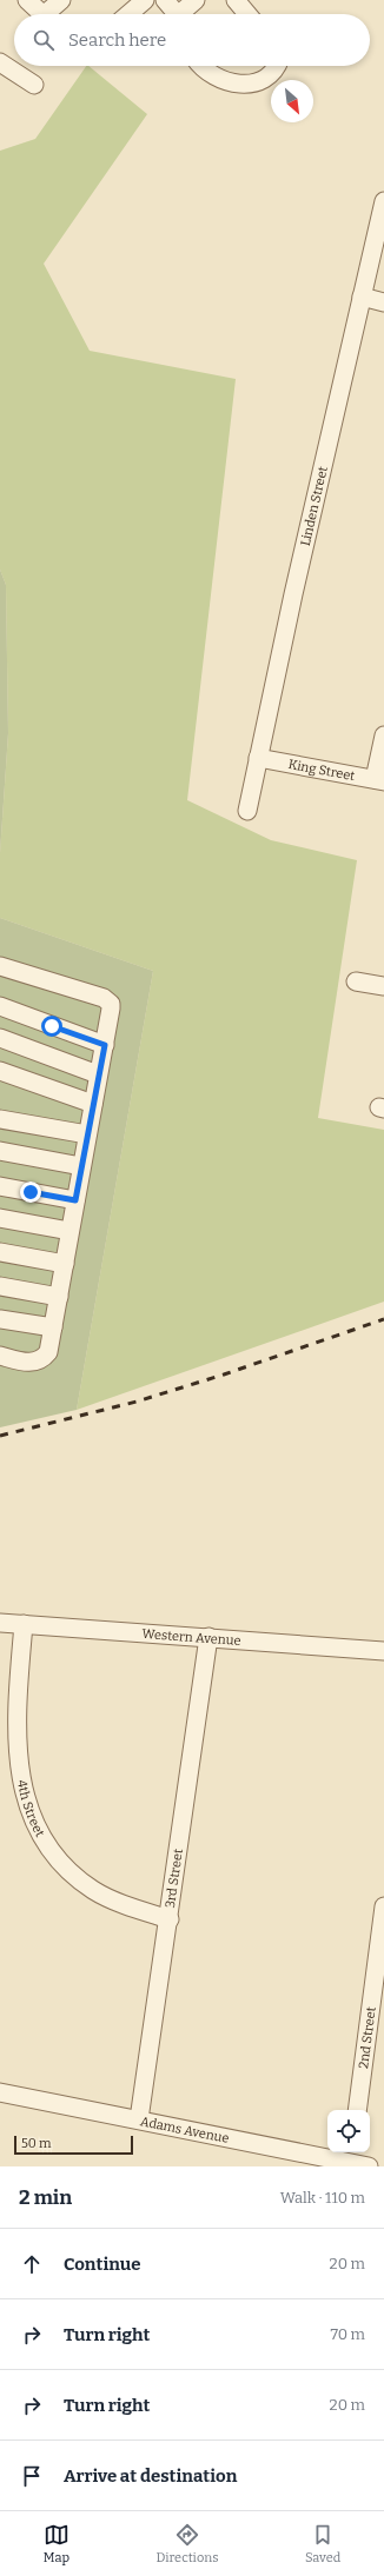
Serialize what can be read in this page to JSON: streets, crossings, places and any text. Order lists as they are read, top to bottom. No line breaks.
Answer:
{"streets":{"street":["Linden Street","King Street","Western Avenue","4th Street","3rd Street","2nd Street","Adams Avenue"]},"crossings":[["Linden Street","King Street"],["Western Avenue","4th Street"],["Western Avenue","3rd Street"],["4th Street","3rd Street"],["3rd Street","Adams Avenue"]],"scale_bar":"50 m","north":"bottom right","page":{"search":"Search here","scale":"50 m","heading":["2 min","Walk · 110 m"],"list":[["Continue","20 m"],["Turn right","70 m"],["Turn right","20 m"],"Arrive at destination"],"nav":["Map","Directions","Saved"]}}
